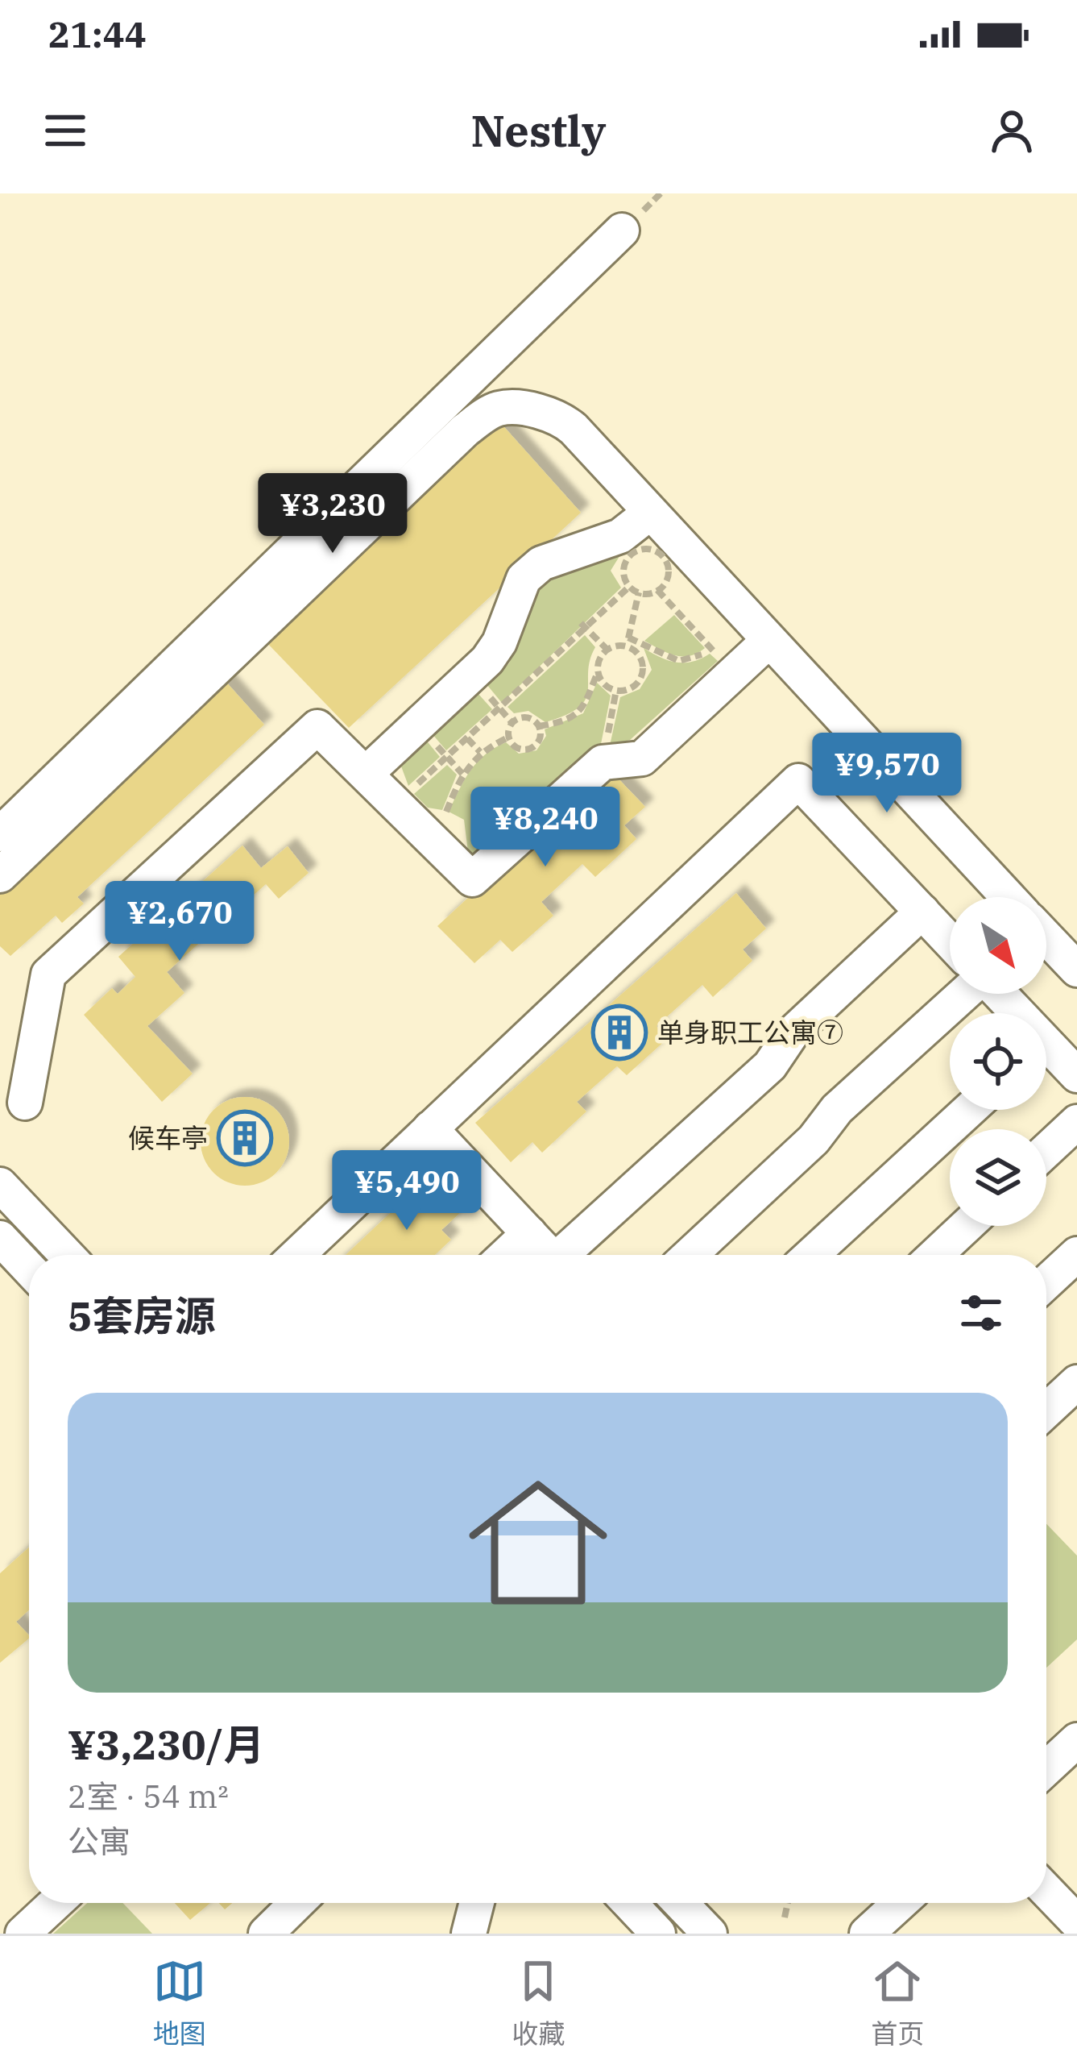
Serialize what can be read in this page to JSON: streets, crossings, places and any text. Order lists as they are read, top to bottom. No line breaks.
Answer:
{"places":{"building":["单身职工公寓⑦","候车亭"]},"north":"bottom right","page":{"status":"21:44","header":"Nestly","price":["¥3,230","¥9,570","¥8,240","¥2,670","¥5,490"],"heading":"5套房源","list":[{"name":"¥3,230/月","note":"2室 · 54 m² · 公寓"}],"tabs":["地图","收藏","首页"]}}
